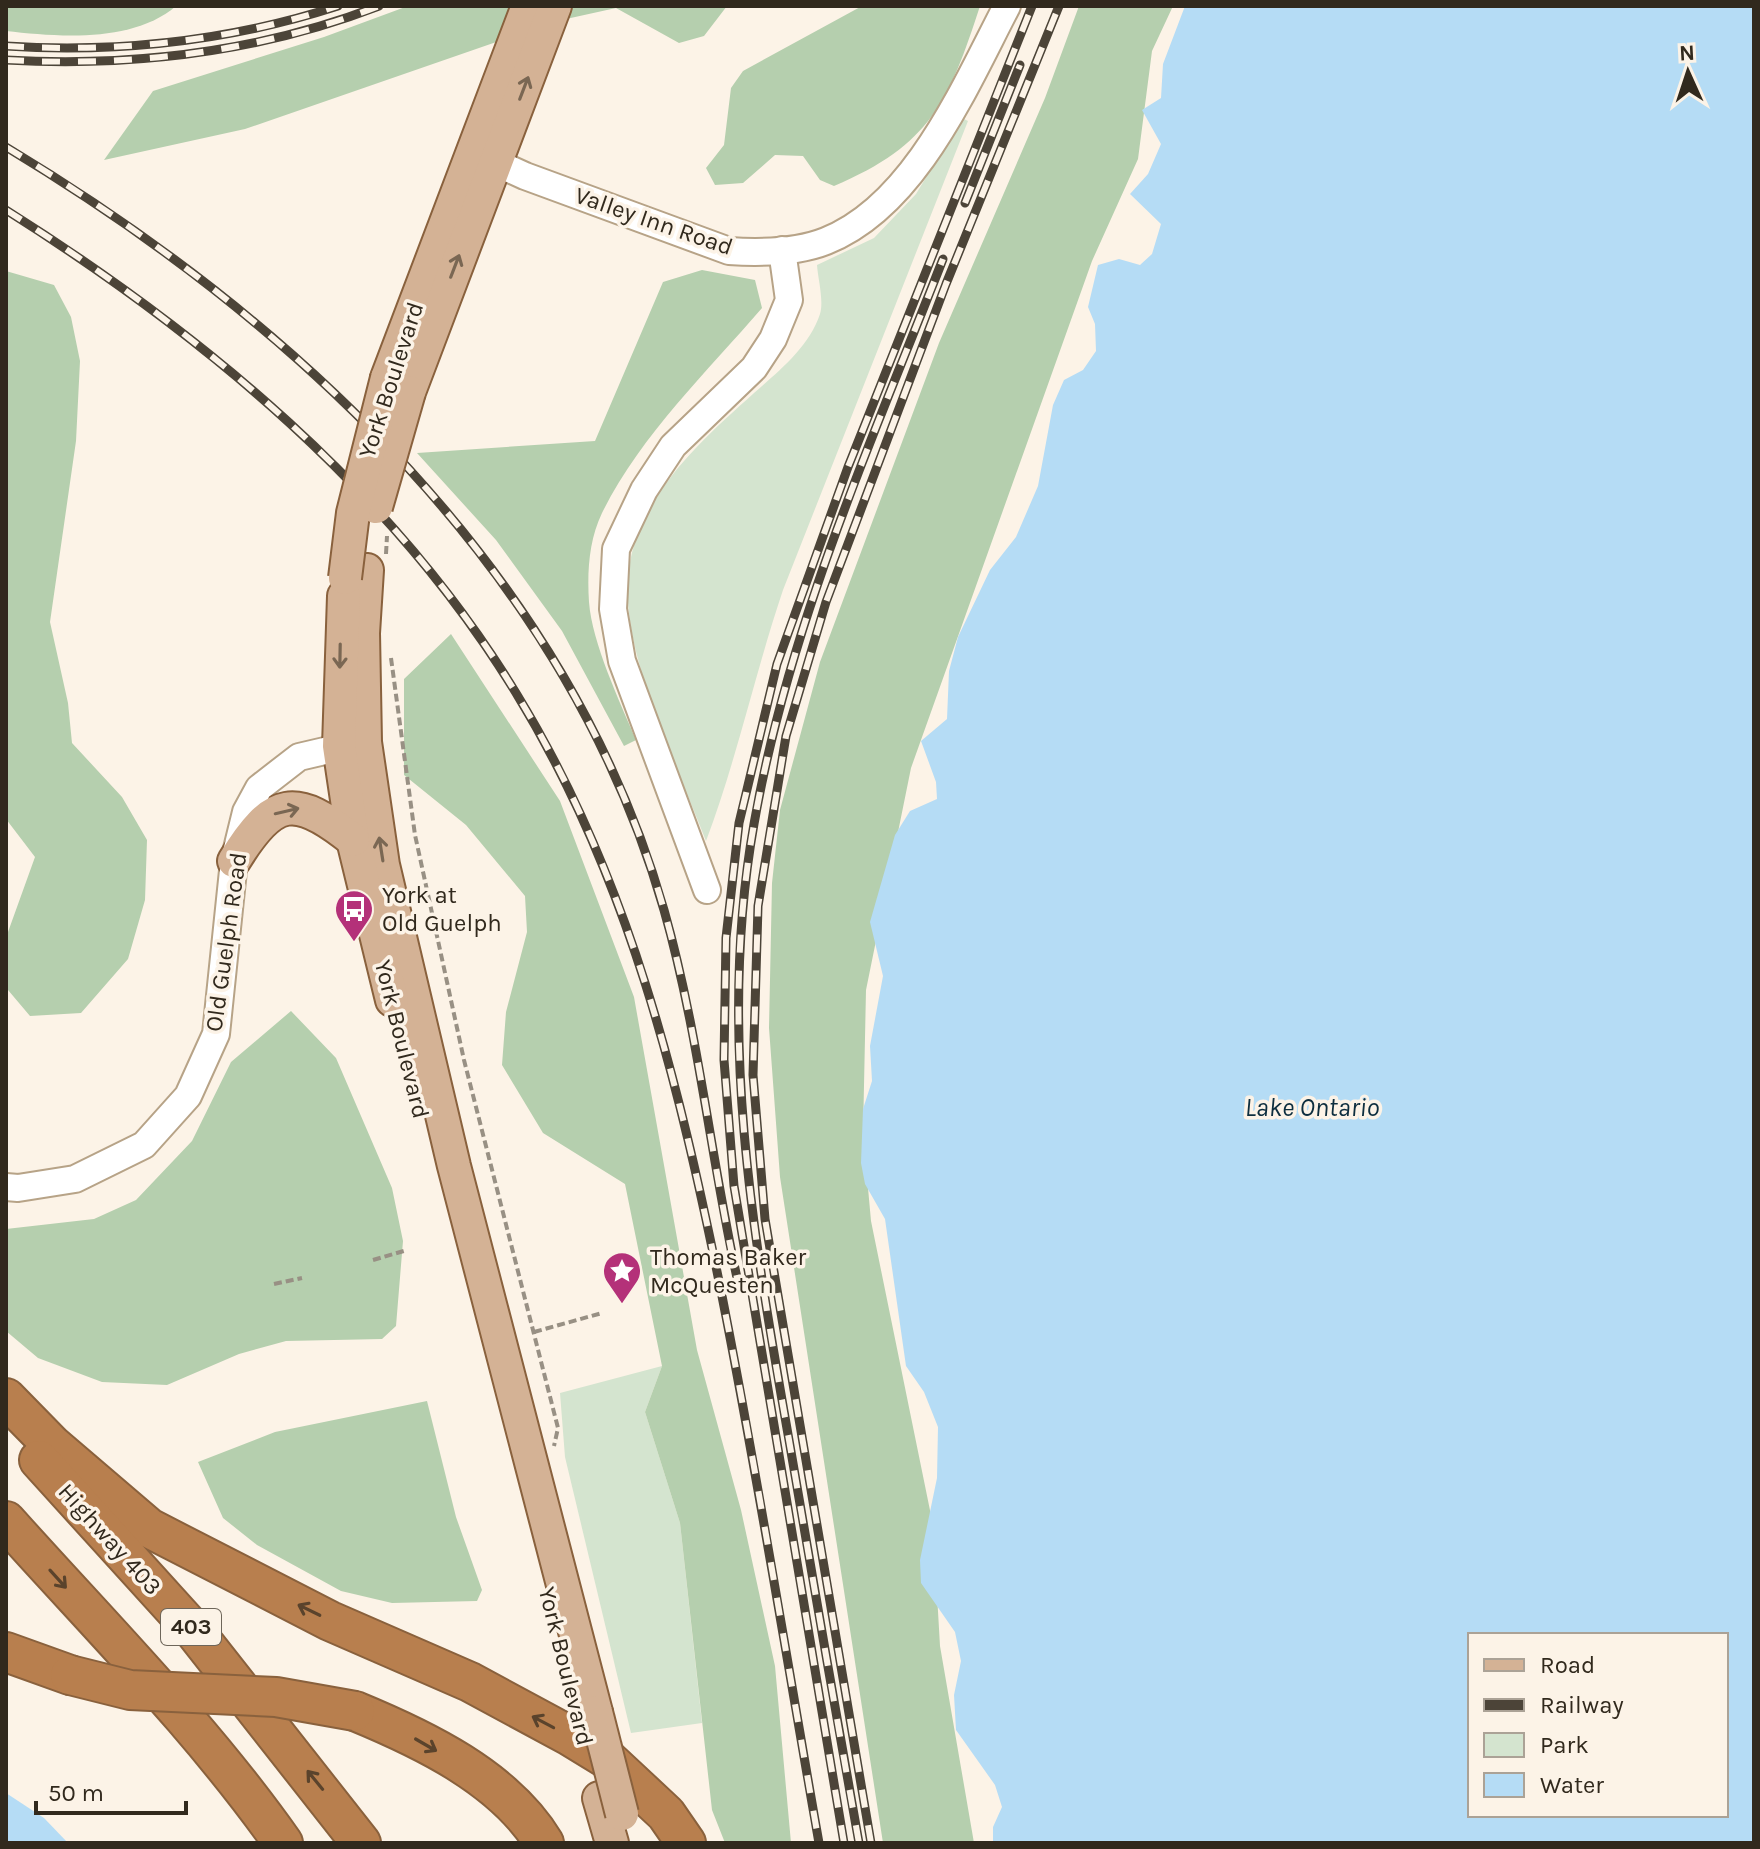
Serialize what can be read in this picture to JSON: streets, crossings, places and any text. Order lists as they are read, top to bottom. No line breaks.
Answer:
{"streets":{"highway":["Highway 403","403"],"main road":["York Boulevard"],"street":["Valley Inn Road","Old Guelph Road"]},"crossings":[["Valley Inn Road","York Boulevard"],["York Boulevard","Old Guelph Road"]],"water":["Lake Ontario"],"places":{"bus stop":["York at Old Guelph"],"place":["Thomas Baker McQuesten"]},"legend":["Road","Railway","Park","Water"],"scale_bar":"50 m","north":"top"}
